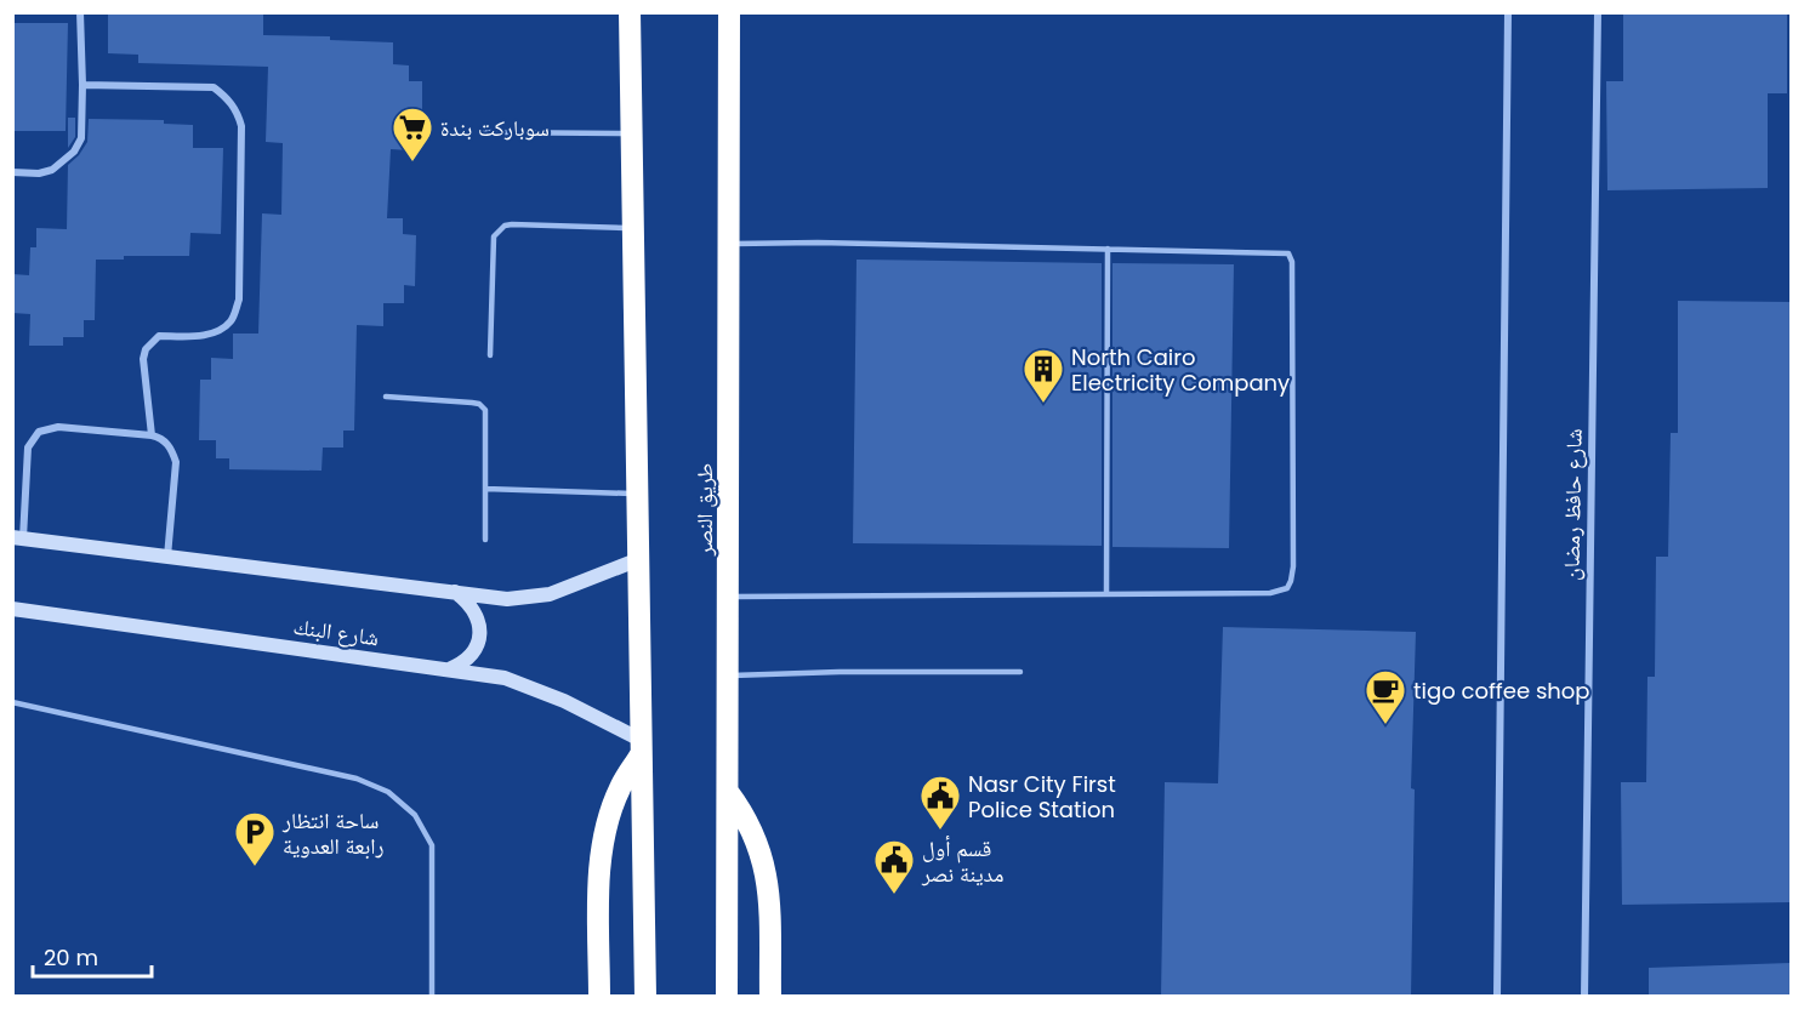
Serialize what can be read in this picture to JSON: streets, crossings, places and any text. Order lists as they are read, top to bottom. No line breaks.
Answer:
{"streets":{"highway":["طريق النصر"],"street":["شارع حافظ رمضان","شارع البنك"]},"places":{"supermarket":["سوباركت بندة"],"building":["North Cairo Electricity Company"],"cafe":["tigo coffee shop"],"public building":["Nasr City First Police Station","قسم أول مدينة نصر"],"parking":["ساحة انتظار رابعة العدوية"]},"scale_bar":"20 m"}
